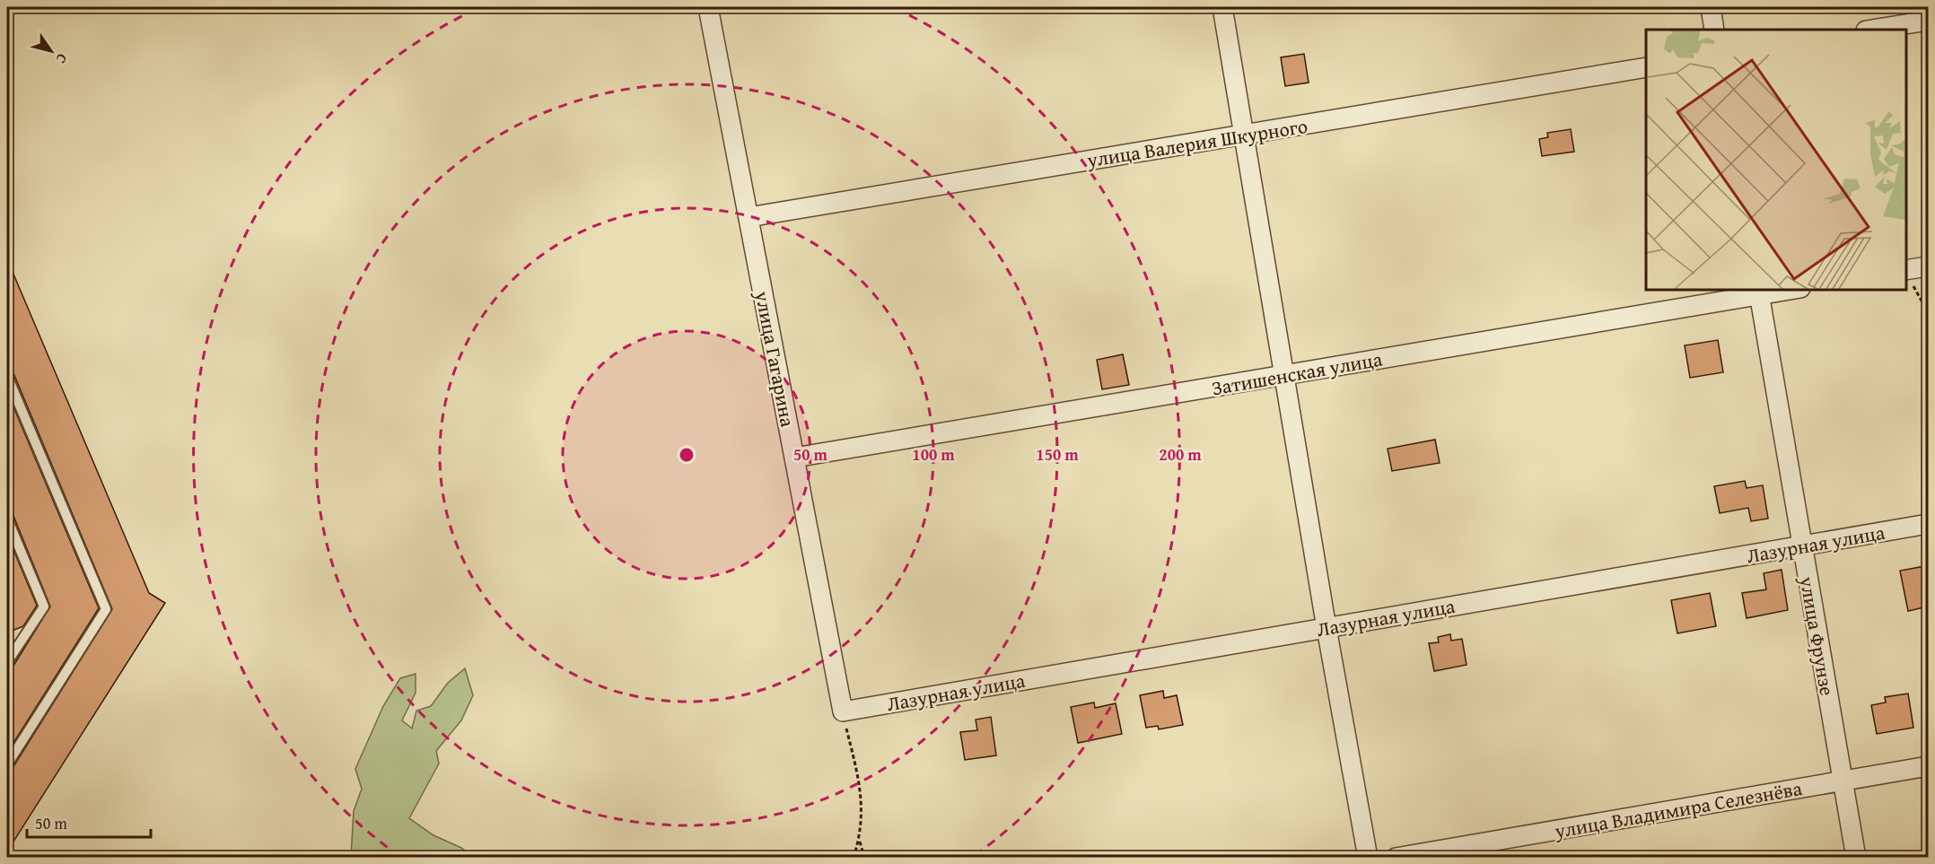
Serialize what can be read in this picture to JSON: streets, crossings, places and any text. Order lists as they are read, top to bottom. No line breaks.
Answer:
{"streets":{"street":["улица Валерия Шкурного","улица Гагарина","Затишенская улица","Лазурная улица","улица Фрунзе","улица Владимира Селезнёва"]},"crossings":[["улица Валерия Шкурного","улица Гагарина"],["улица Гагарина","Затишенская улица"],["улица Гагарина","Лазурная улица"],["Затишенская улица","улица Фрунзе"],["Лазурная улица","улица Фрунзе"],["улица Фрунзе","улица Владимира Селезнёва"]],"scale_bar":"50 m","north":"bottom right","rings":["50 m","100 m","150 m","200 m"]}
